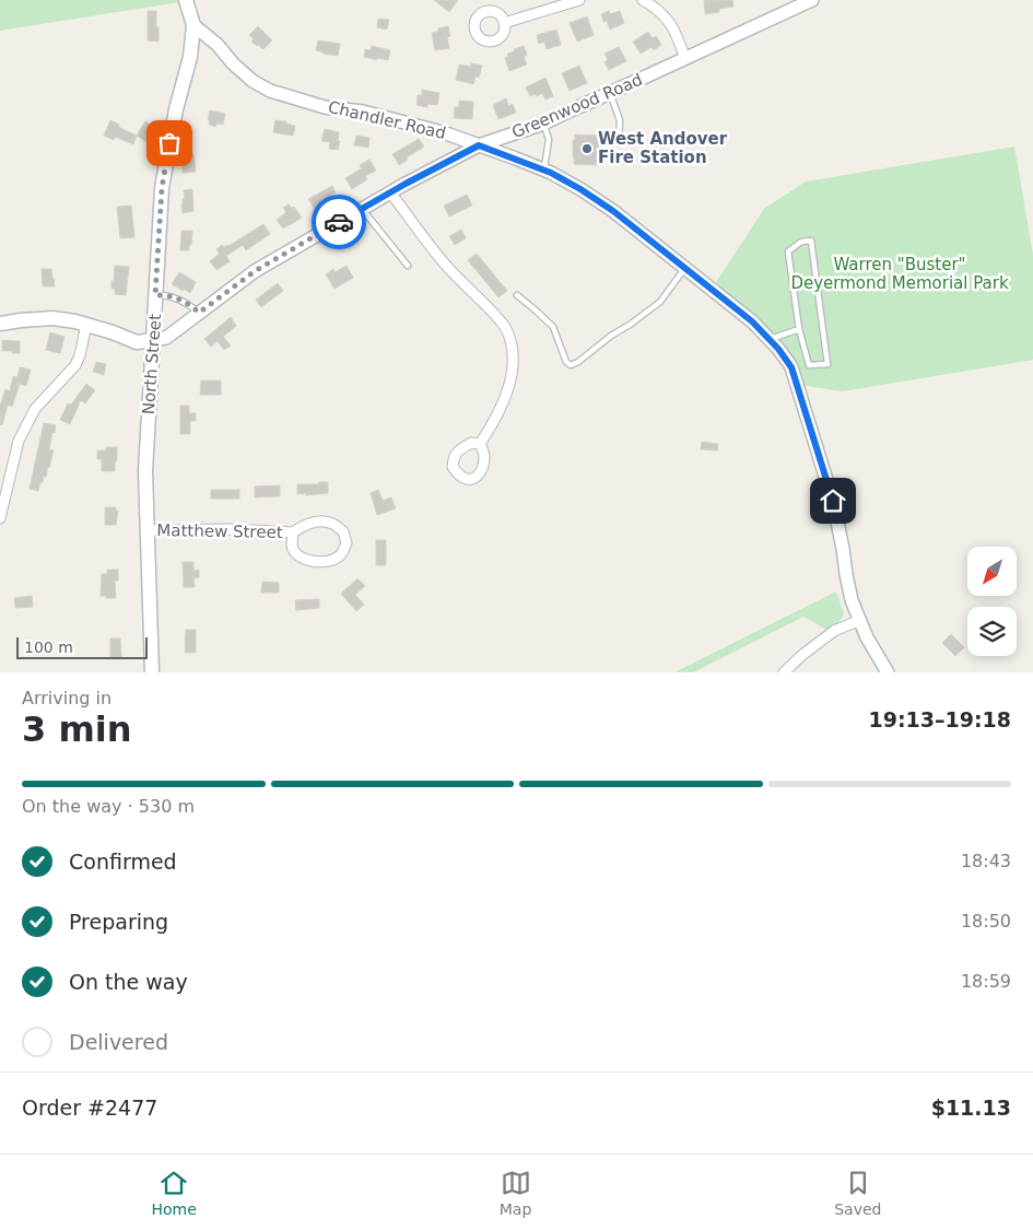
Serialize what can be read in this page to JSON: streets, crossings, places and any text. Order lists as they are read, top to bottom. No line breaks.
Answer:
{"streets":{"main road":["North Street"],"street":["Greenwood Road","Chandler Road","Matthew Street"]},"crossings":[["Greenwood Road","Chandler Road"],["Greenwood Road","North Street"],["Chandler Road","North Street"],["North Street","Matthew Street"]],"parks":["Warren \"Buster\" Deyermond Memorial Park"],"places":["West Andover Fire Station"],"scale_bar":"100 m","north":"bottom left","page":{"scale":"100 m","heading":["3 min","Arriving in","19:13–19:18"],"panel":["Order #2477","$11.13"],"bar":"On the way · 530 m","list":[["Confirmed","18:43"],["Preparing","18:50"],["On the way","18:59"],"Delivered"],"tabs":["Home","Map","Saved"]}}
